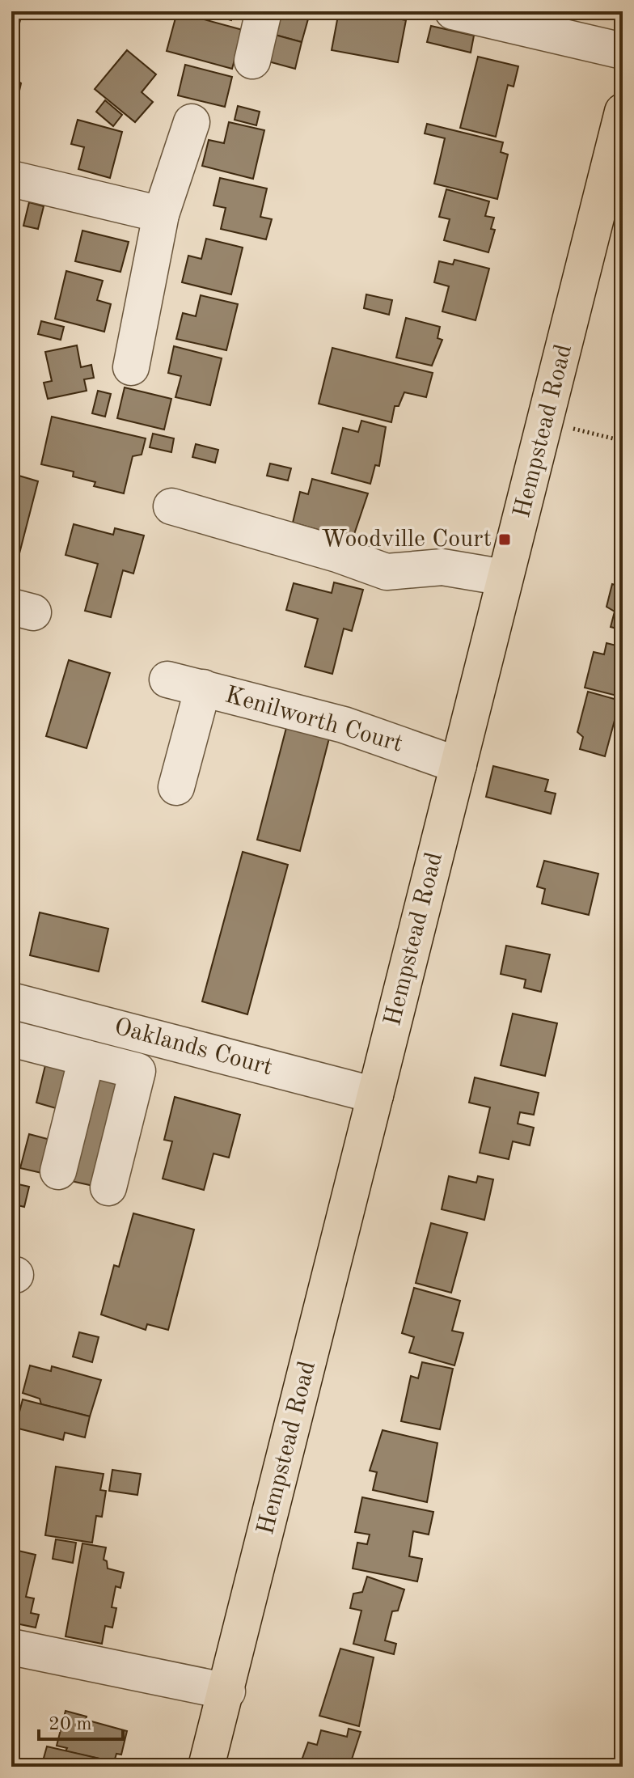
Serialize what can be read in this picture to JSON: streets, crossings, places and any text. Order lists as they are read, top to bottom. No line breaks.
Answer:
{"streets":{"main road":["Hempstead Road"],"street":["Kenilworth Court","Oaklands Court"]},"crossings":[["Hempstead Road","Kenilworth Court"],["Hempstead Road","Oaklands Court"]],"places":{"transit":["Woodville Court"]},"scale_bar":"20 m"}
